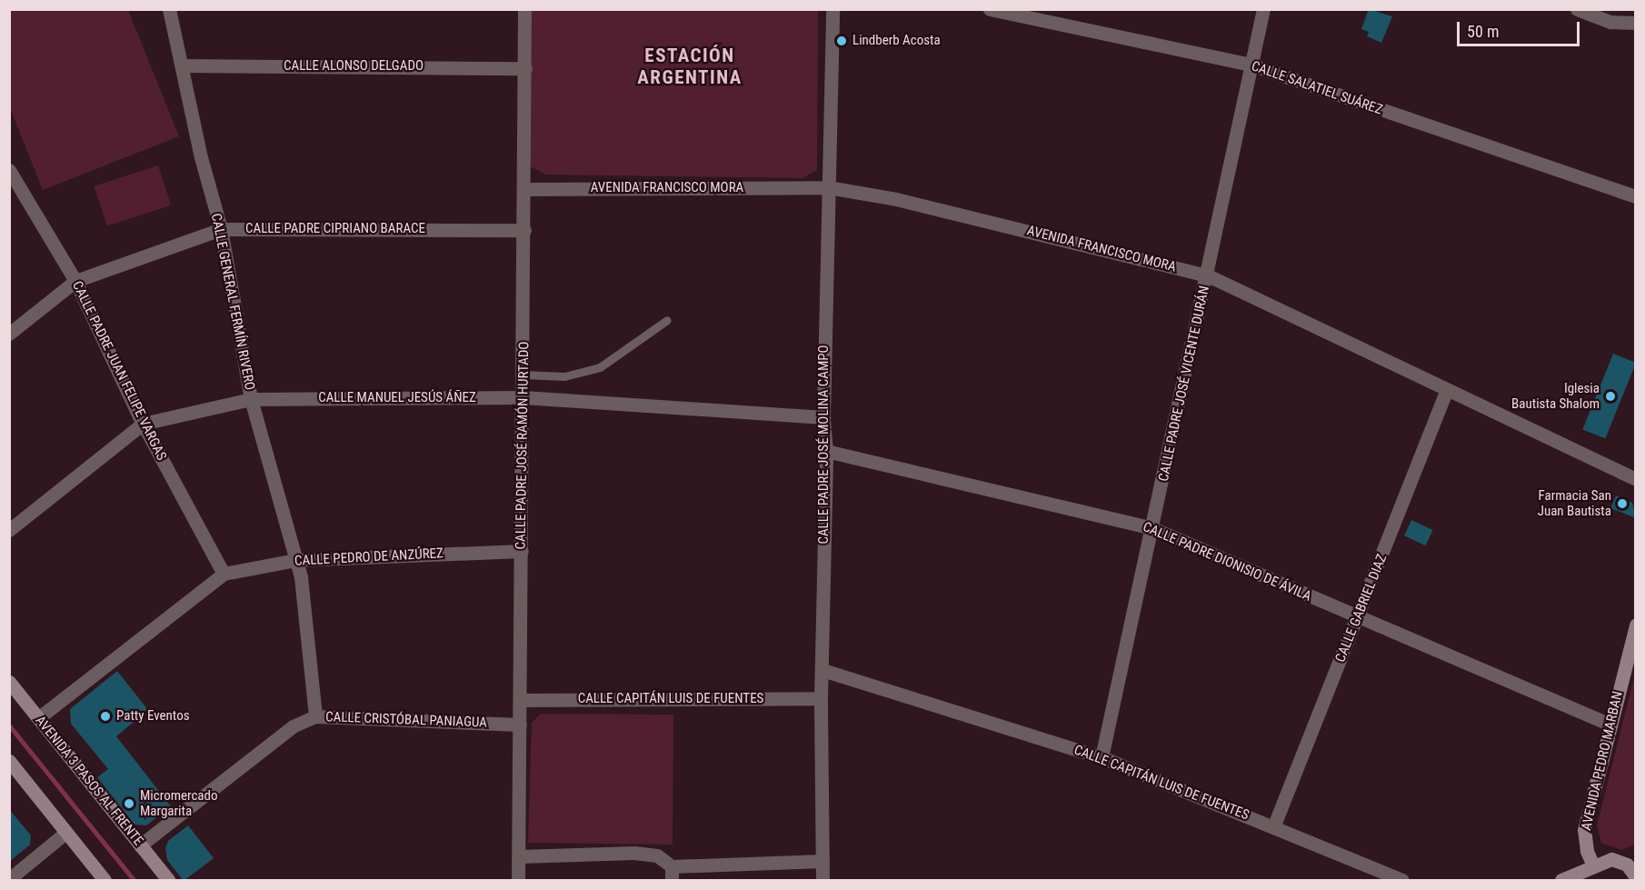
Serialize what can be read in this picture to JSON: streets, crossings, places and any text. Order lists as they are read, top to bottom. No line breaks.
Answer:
{"streets":{"main road":["AVENIDA PEDRO MARBAN","AVENIDA 3 PASOS AL FRENTE"],"street":["CALLE ALONSO DELGADO","CALLE SALATIEL SUÁREZ","AVENIDA FRANCISCO MORA","CALLE PADRE CIPRIANO BARACE","CALLE GENERAL FERMÍN RIVERO","CALLE PADRE JUAN FELIPE VARGAS","CALLE PADRE JOSÉ VICENTE DURÁN","CALLE MANUEL JESÚS ÁÑEZ","CALLE PADRE JOSÉ MOLINA CAMPO","CALLE PADRE JOSÉ RAMÓN HURTADO","CALLE PEDRO DE ANZÚREZ","CALLE PADRE DIONISIO DE ÁVILA","CALLE GABRIEL DIAZ","CALLE CAPITÁN LUIS DE FUENTES","CALLE CRISTÓBAL PANIAGUA"]},"crossings":[["CALLE ALONSO DELGADO","CALLE GENERAL FERMÍN RIVERO"],["CALLE ALONSO DELGADO","CALLE PADRE JOSÉ RAMÓN HURTADO"],["CALLE SALATIEL SUÁREZ","CALLE PADRE JOSÉ VICENTE DURÁN"],["AVENIDA FRANCISCO MORA","CALLE PADRE JOSÉ VICENTE DURÁN"],["AVENIDA FRANCISCO MORA","CALLE PADRE JOSÉ MOLINA CAMPO"],["AVENIDA FRANCISCO MORA","CALLE PADRE JOSÉ RAMÓN HURTADO"],["AVENIDA FRANCISCO MORA","CALLE GABRIEL DIAZ"],["CALLE PADRE CIPRIANO BARACE","CALLE GENERAL FERMÍN RIVERO"],["CALLE PADRE CIPRIANO BARACE","CALLE PADRE JUAN FELIPE VARGAS"],["CALLE PADRE CIPRIANO BARACE","CALLE PADRE JOSÉ RAMÓN HURTADO"],["CALLE GENERAL FERMÍN RIVERO","CALLE MANUEL JESÚS ÁÑEZ"],["CALLE GENERAL FERMÍN RIVERO","CALLE PEDRO DE ANZÚREZ"],["CALLE GENERAL FERMÍN RIVERO","CALLE CRISTÓBAL PANIAGUA"],["CALLE PADRE JUAN FELIPE VARGAS","CALLE MANUEL JESÚS ÁÑEZ"],["CALLE PADRE JUAN FELIPE VARGAS","CALLE PEDRO DE ANZÚREZ"],["CALLE PADRE JOSÉ VICENTE DURÁN","CALLE PADRE DIONISIO DE ÁVILA"],["CALLE PADRE JOSÉ VICENTE DURÁN","CALLE CAPITÁN LUIS DE FUENTES"],["CALLE MANUEL JESÚS ÁÑEZ","CALLE PADRE JOSÉ MOLINA CAMPO"],["CALLE MANUEL JESÚS ÁÑEZ","CALLE PADRE JOSÉ RAMÓN HURTADO"],["CALLE PADRE JOSÉ MOLINA CAMPO","CALLE PADRE DIONISIO DE ÁVILA"],["CALLE PADRE JOSÉ MOLINA CAMPO","CALLE CAPITÁN LUIS DE FUENTES"],["CALLE PADRE JOSÉ RAMÓN HURTADO","CALLE PEDRO DE ANZÚREZ"],["CALLE PADRE JOSÉ RAMÓN HURTADO","CALLE CAPITÁN LUIS DE FUENTES"],["CALLE PADRE JOSÉ RAMÓN HURTADO","CALLE CRISTÓBAL PANIAGUA"],["CALLE PEDRO DE ANZÚREZ","AVENIDA 3 PASOS AL FRENTE"],["CALLE PADRE DIONISIO DE ÁVILA","CALLE GABRIEL DIAZ"],["CALLE PADRE DIONISIO DE ÁVILA","AVENIDA PEDRO MARBAN"],["CALLE GABRIEL DIAZ","CALLE CAPITÁN LUIS DE FUENTES"],["CALLE CRISTÓBAL PANIAGUA","AVENIDA 3 PASOS AL FRENTE"]],"districts":["ESTACIÓN ARGENTINA"],"places":["Lindberb Acosta","Iglesia Bautista Shalom","Farmacia San Juan Bautista","Patty Eventos","Micromercado Margarita"],"scale_bar":"50 m"}
